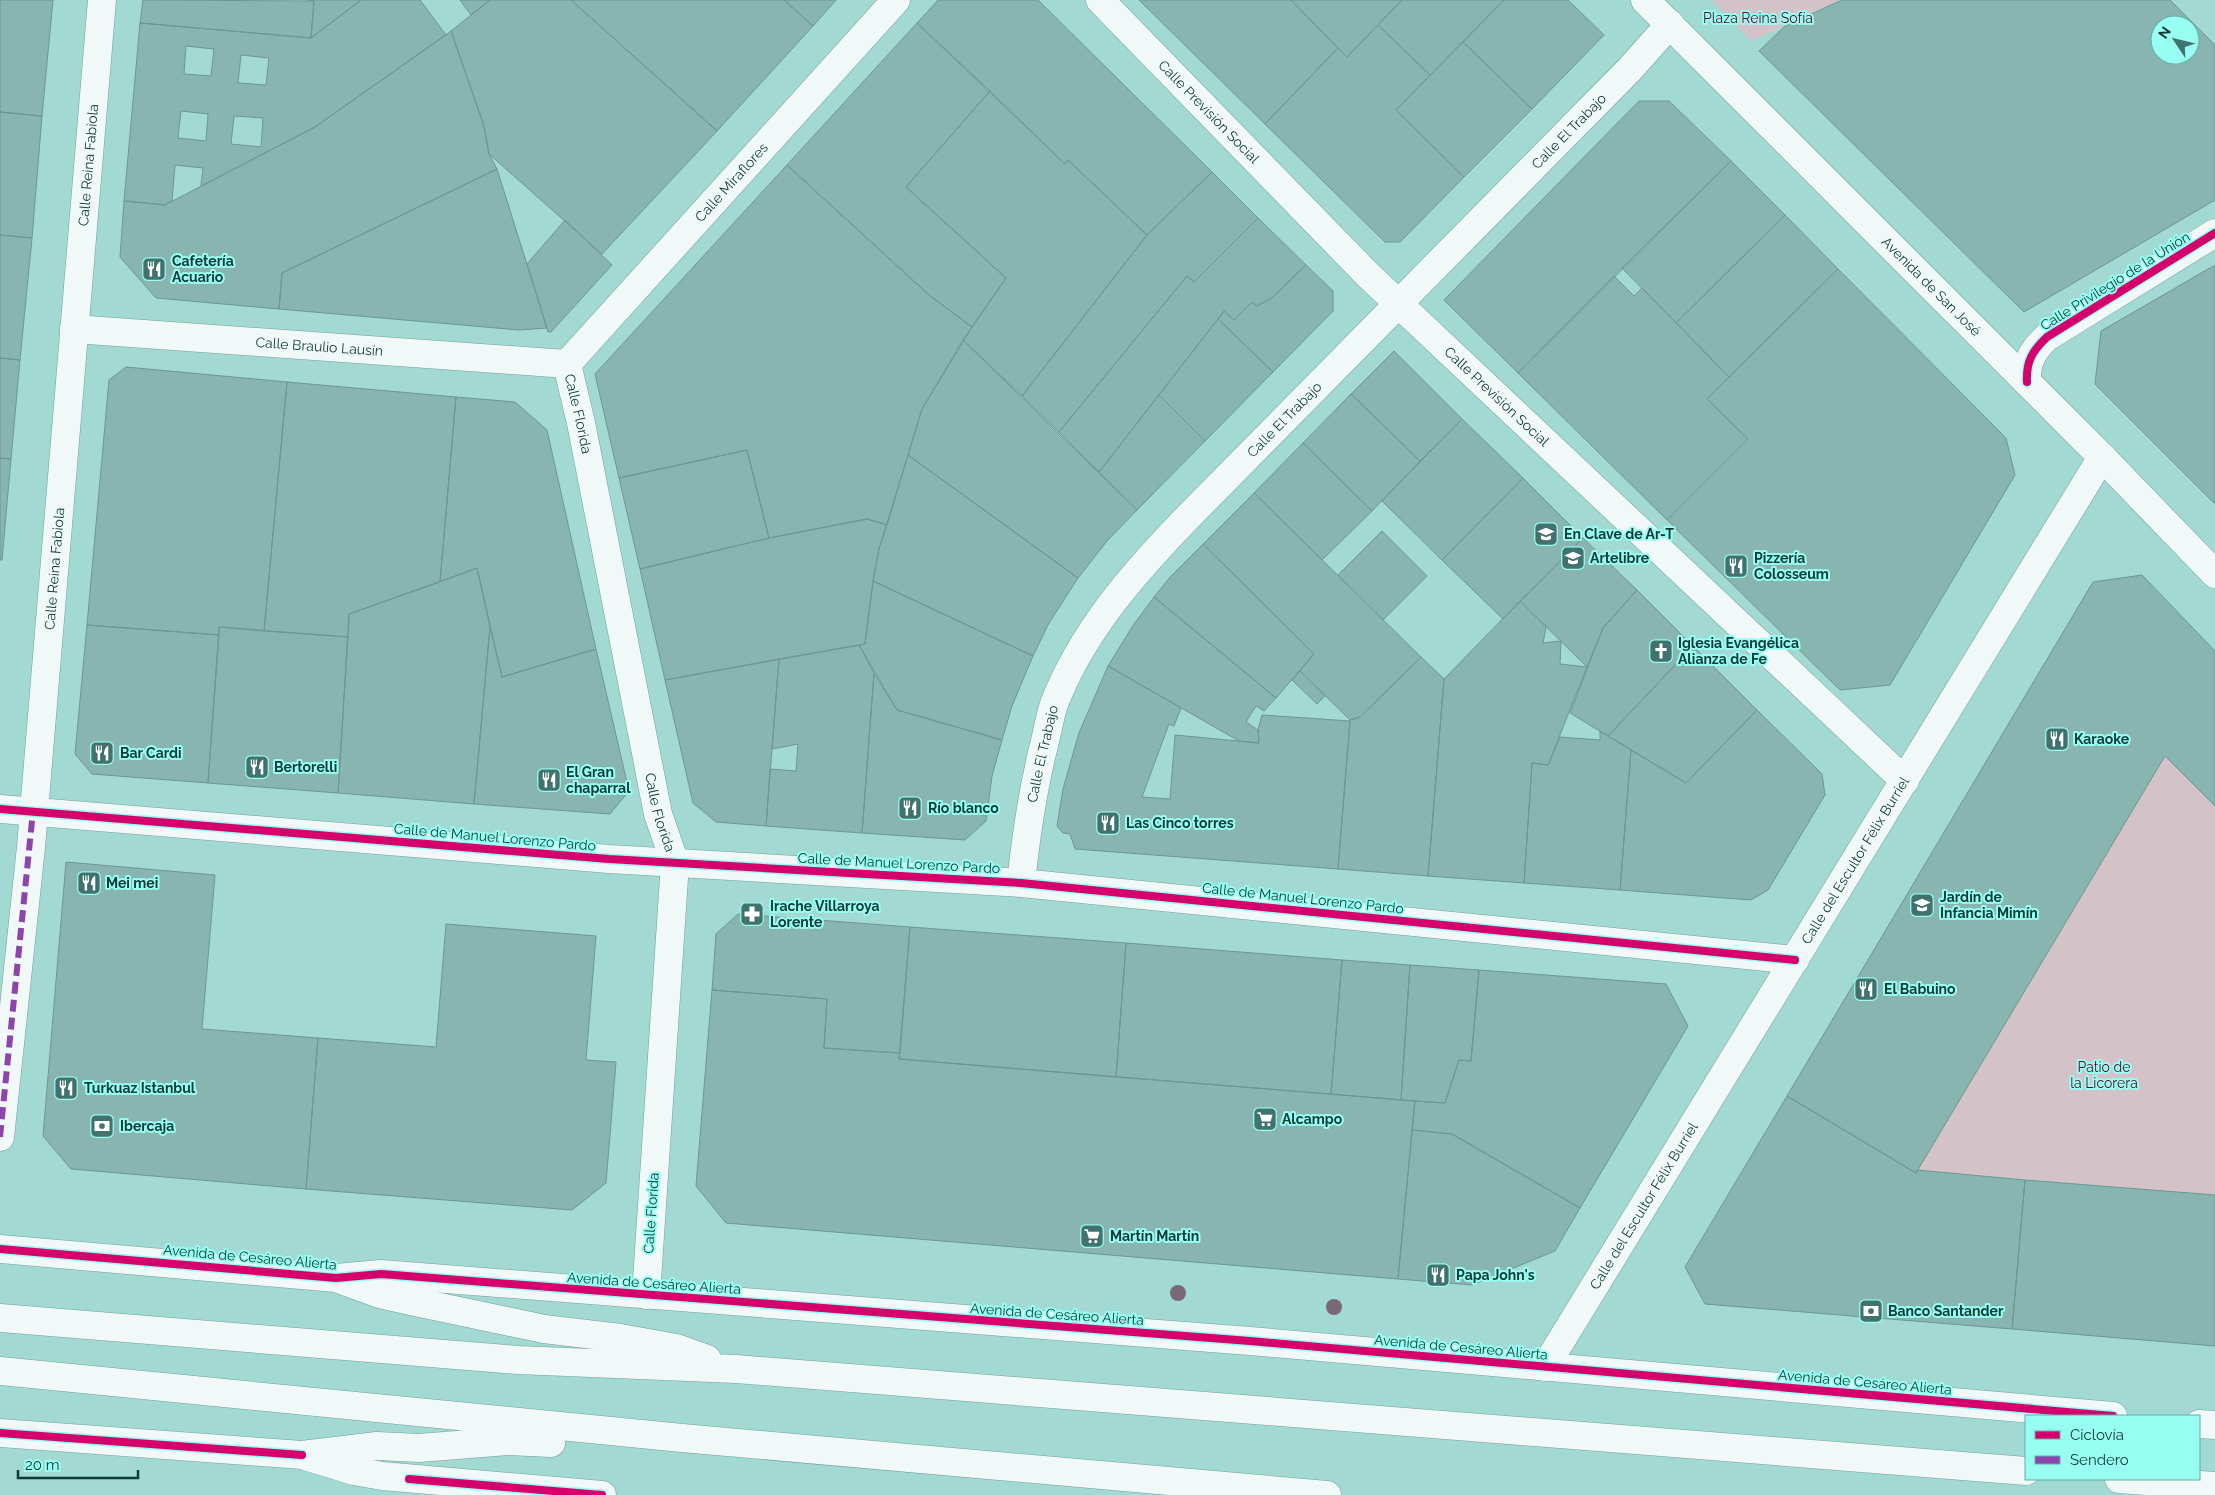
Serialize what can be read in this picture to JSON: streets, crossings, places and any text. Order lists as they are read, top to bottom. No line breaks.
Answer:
{"streets":{"street":["Calle Previsión Social","Calle El Trabajo","Calle Reina Fabiola","Calle Miraflores","Calle Privilegio de la Unión","Avenida de San José","Calle Braulio Lausín","Calle Florida","Calle de Manuel Lorenzo Pardo","Calle del Escultor Félix Burriel","Avenida de Cesáreo Alierta"]},"crossings":[["Calle Previsión Social","Calle El Trabajo"],["Calle Previsión Social","Calle del Escultor Félix Burriel"],["Calle El Trabajo","Avenida de San José"],["Calle El Trabajo","Calle de Manuel Lorenzo Pardo"],["Calle Reina Fabiola","Calle Braulio Lausín"],["Calle Reina Fabiola","Calle de Manuel Lorenzo Pardo"],["Calle Miraflores","Calle Braulio Lausín"],["Calle Miraflores","Calle Florida"],["Calle Privilegio de la Unión","Avenida de San José"],["Avenida de San José","Calle del Escultor Félix Burriel"],["Calle Braulio Lausín","Calle Florida"],["Calle Florida","Calle de Manuel Lorenzo Pardo"],["Calle Florida","Avenida de Cesáreo Alierta"],["Calle de Manuel Lorenzo Pardo","Calle del Escultor Félix Burriel"],["Calle del Escultor Félix Burriel","Avenida de Cesáreo Alierta"]],"parks":["Plaza Reina Sofía","Patio de la Licorera"],"places":{"restaurant":["Cafetería Acuario","Pizzería Colosseum","Karaoke","Bar Cardi","Bertorelli","El Gran chaparral","Río blanco","Las Cinco torres","Mei mei","El Babuino","Turkuaz Istanbul","Papa John's"],"school or university":["En Clave de Ar-T","Artelibre","Jardín de Infancia Mimín"],"church":["Iglesia Evangélica Alianza de Fe"],"pharmacy":["Irache Villarroya Lorente"],"supermarket":["Alcampo","Martín Martín"],"bank":["Ibercaja","Banco Santander"]},"legend":["Ciclovía","Sendero"],"scale_bar":"20 m","north":"top left"}
